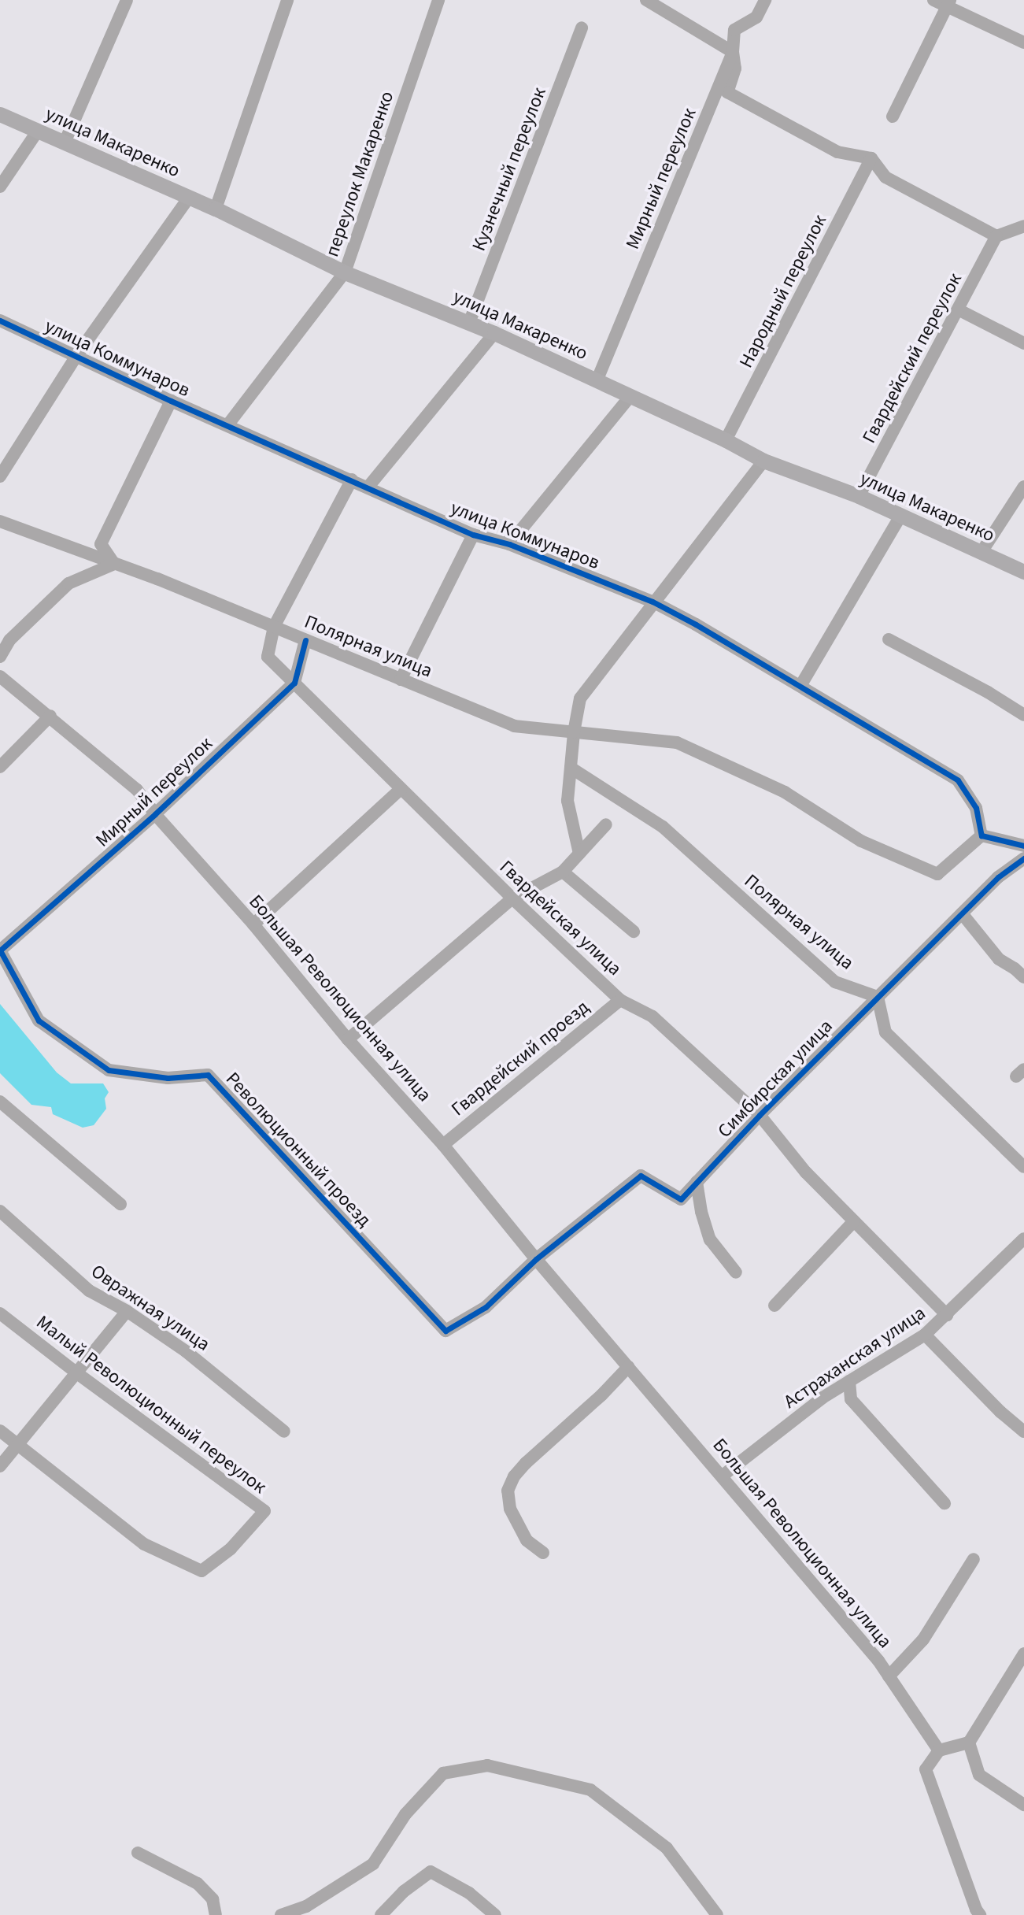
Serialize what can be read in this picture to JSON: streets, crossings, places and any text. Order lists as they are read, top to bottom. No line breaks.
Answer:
{"streets":{"main road":["улица Макаренко"],"street":["Кузнечный переулок","переулок Макаренко","Мирный переулок","Народный переулок","улица Коммунаров","Гвардейский переулок","Полярная улица","Гвардейская улица","Большая Революционная улица","Гвардейский проезд","Симбирская улица","Революционный проезд","Овражная улица","Астраханская улица","Малый Революционный переулок"]},"crossings":[["улица Макаренко","Кузнечный переулок"],["улица Макаренко","переулок Макаренко"],["улица Макаренко","Мирный переулок"],["улица Макаренко","Народный переулок"],["улица Макаренко","Гвардейский переулок"],["переулок Макаренко","улица Коммунаров"],["Мирный переулок","Гвардейская улица"],["Мирный переулок","Большая Революционная улица"],["Мирный переулок","Революционный проезд"],["улица Коммунаров","Полярная улица"],["Полярная улица","Гвардейская улица"],["Полярная улица","Симбирская улица"],["Гвардейская улица","Гвардейский проезд"],["Гвардейская улица","Симбирская улица"],["Гвардейская улица","Астраханская улица"],["Большая Революционная улица","Гвардейский проезд"],["Большая Революционная улица","Симбирская улица"],["Большая Революционная улица","Революционный проезд"],["Большая Революционная улица","Астраханская улица"],["Симбирская улица","Революционный проезд"]]}
